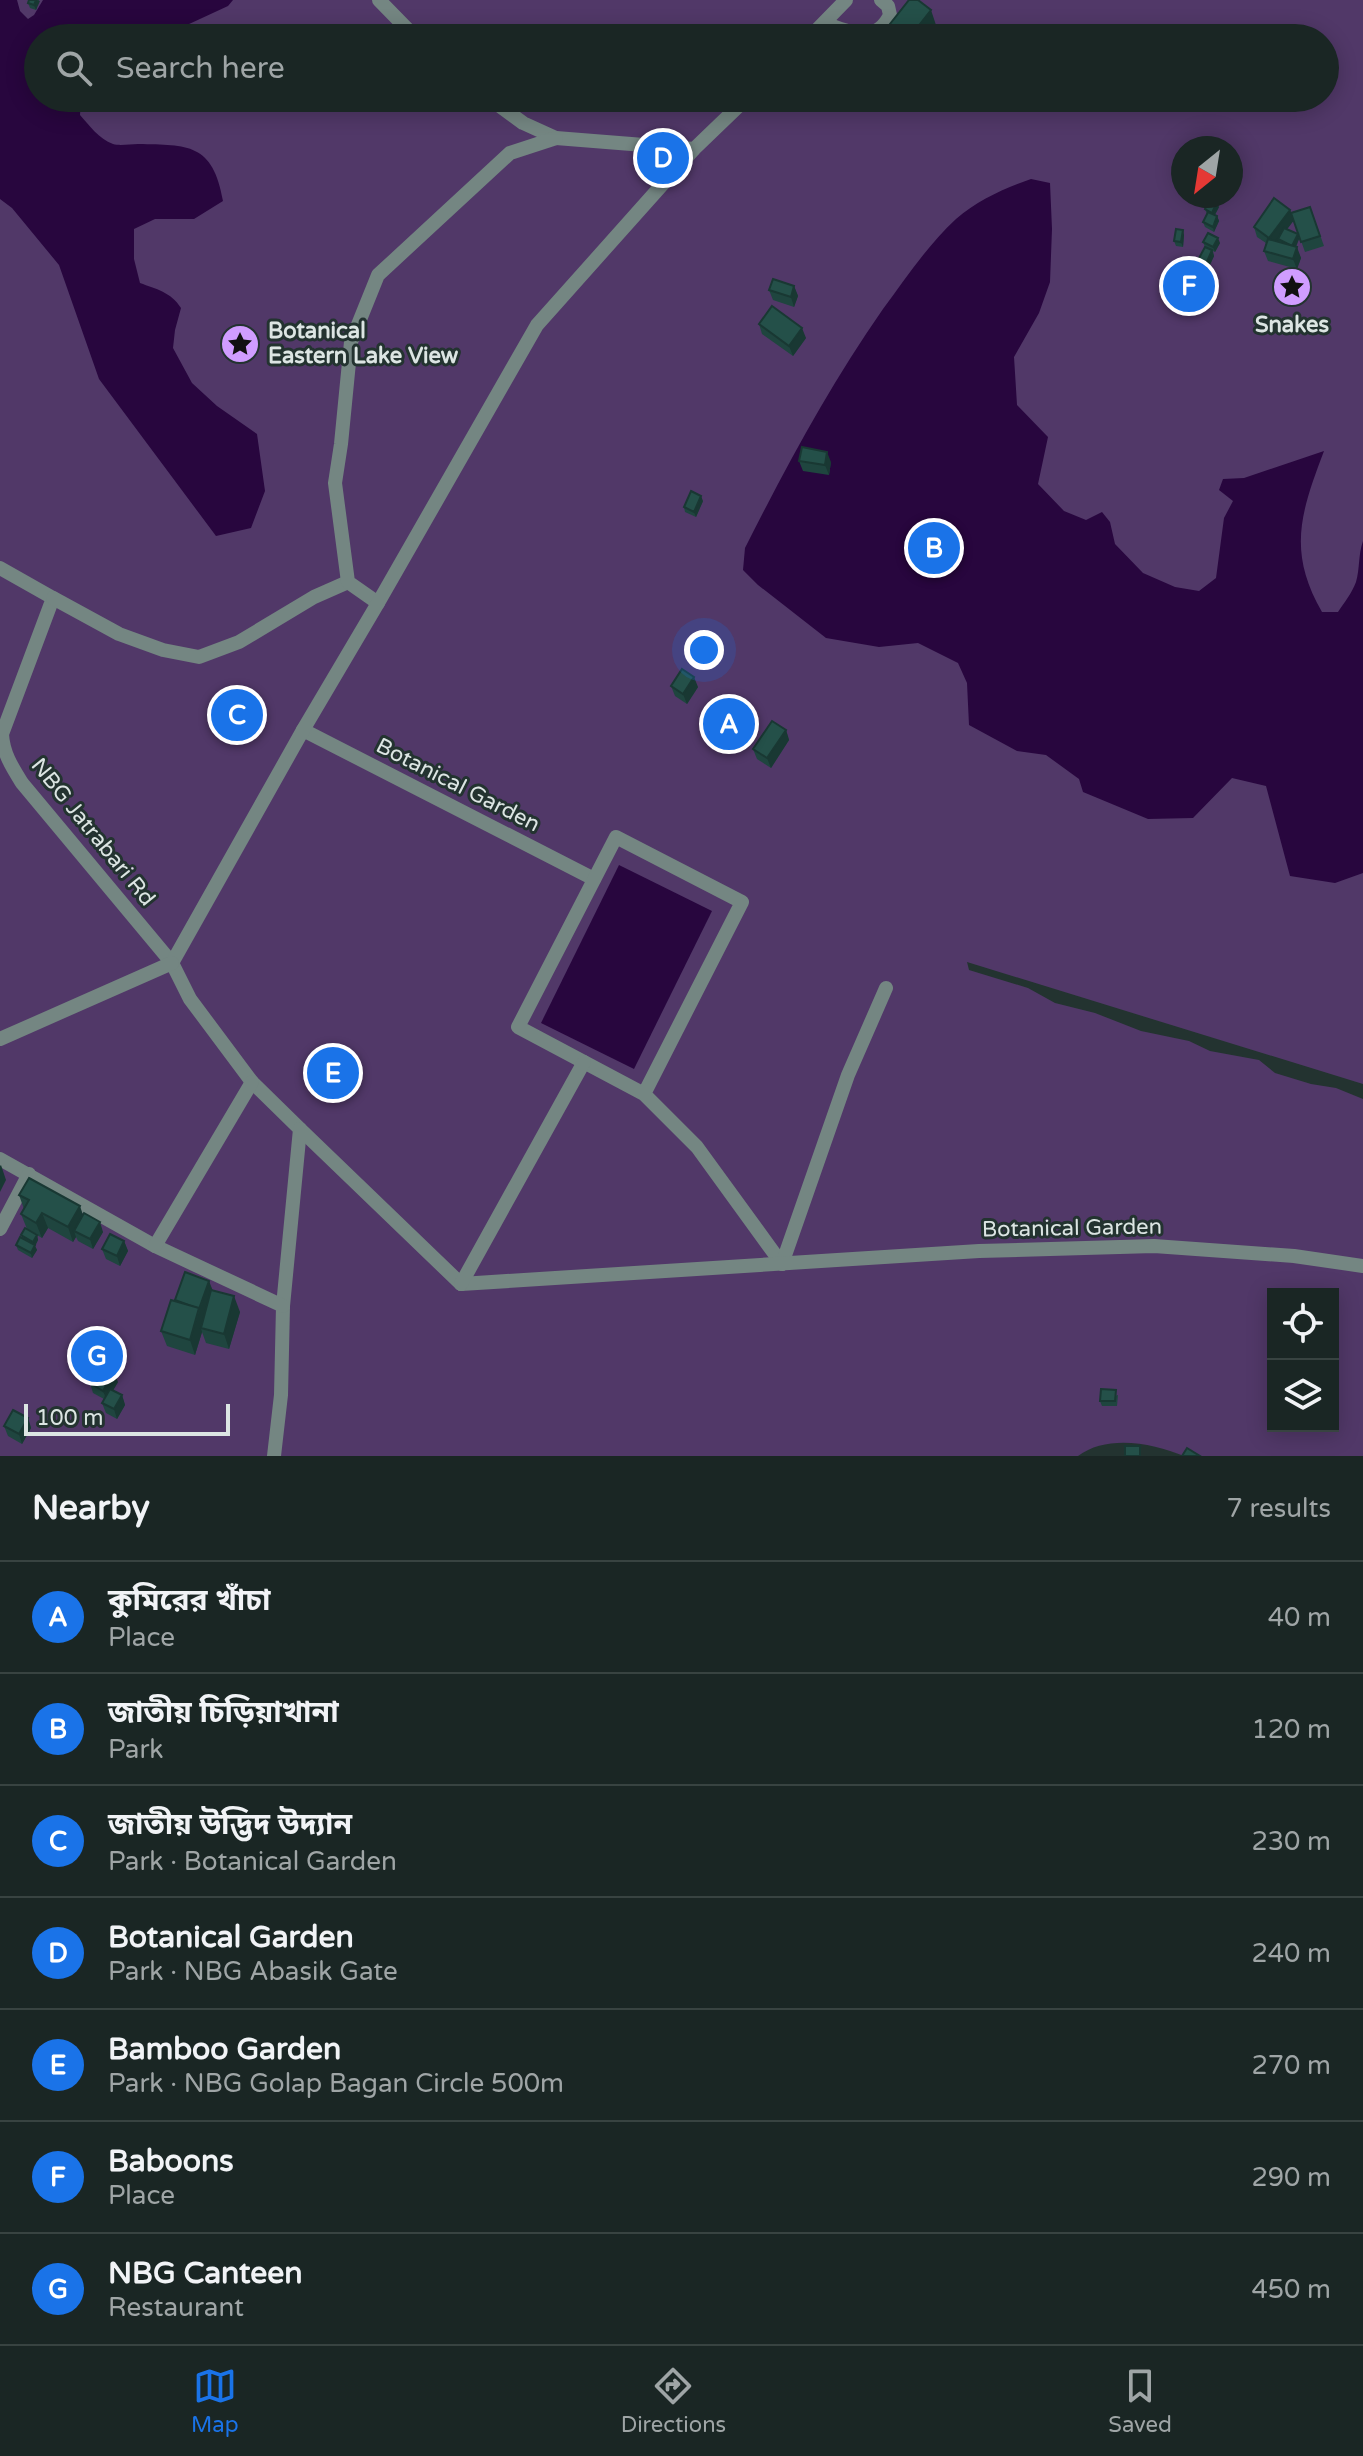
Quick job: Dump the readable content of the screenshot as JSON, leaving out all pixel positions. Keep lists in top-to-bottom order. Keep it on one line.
{"streets":{"street":["Botanical Garden","NBG Jatrabari Rd"]},"places":{"place":["Snakes","Botanical Eastern Lake View"]},"scale_bar":"100 m","north":"bottom left","page":{"search":"Search here","pins":["D","F","B","C","A","E","G"],"scale":"100 m","heading":["Nearby","7 results"],"list":[{"mark":"A","name":"কুমিরের খাঁচা","note":"Place","value":"40 m"},{"mark":"B","name":"জাতীয় চিড়িয়াখানা","note":"Park","value":"120 m"},{"mark":"C","name":"জাতীয় উদ্ভিদ উদ্যান","note":"Park · Botanical Garden","value":"230 m"},{"mark":"D","name":"Botanical Garden","note":"Park · NBG Abasik Gate","value":"240 m"},{"mark":"E","name":"Bamboo Garden","note":"Park · NBG Golap Bagan Circle 500m","value":"270 m"},{"mark":"F","name":"Baboons","note":"Place","value":"290 m"},{"mark":"G","name":"NBG Canteen","note":"Restaurant","value":"450 m"}],"nav":["Map","Directions","Saved"]}}
